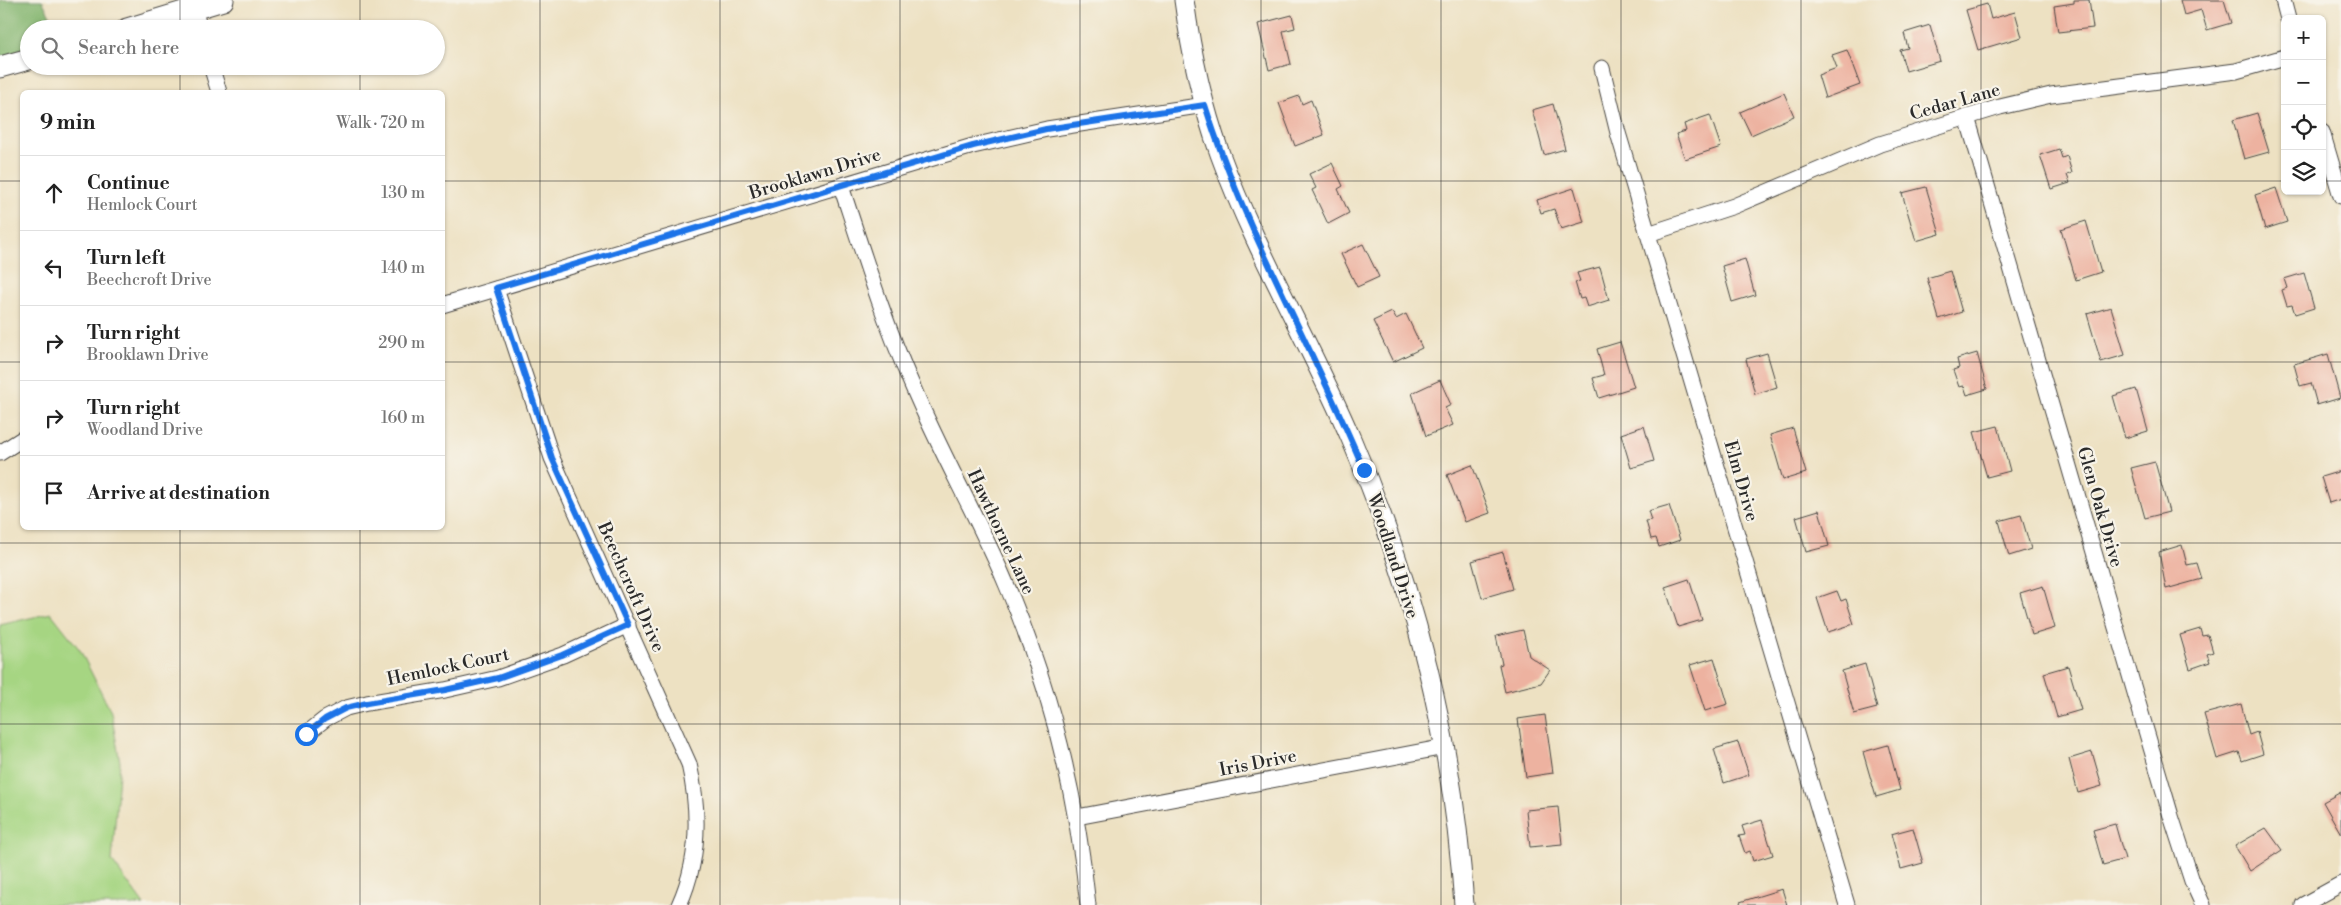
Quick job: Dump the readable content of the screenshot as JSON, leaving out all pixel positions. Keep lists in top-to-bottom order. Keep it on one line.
{"streets":{"street":["Cedar Lane","Brooklawn Drive","Elm Drive","Glen Oak Drive","Hawthorne Lane","Woodland Drive","Beechcroft Drive","Hemlock Court","Iris Drive"]},"crossings":[["Cedar Lane","Elm Drive"],["Cedar Lane","Glen Oak Drive"],["Brooklawn Drive","Hawthorne Lane"],["Brooklawn Drive","Woodland Drive"],["Brooklawn Drive","Beechcroft Drive"],["Hawthorne Lane","Iris Drive"],["Woodland Drive","Iris Drive"],["Beechcroft Drive","Hemlock Court"]],"page":{"map_buttons":["+","−"],"search":"Search here","heading":["9 min","Walk · 720 m"],"list":[["Continue","Hemlock Court","130 m"],["Turn left","Beechcroft Drive","140 m"],["Turn right","Brooklawn Drive","290 m"],["Turn right","Woodland Drive","160 m"],"Arrive at destination"]}}
